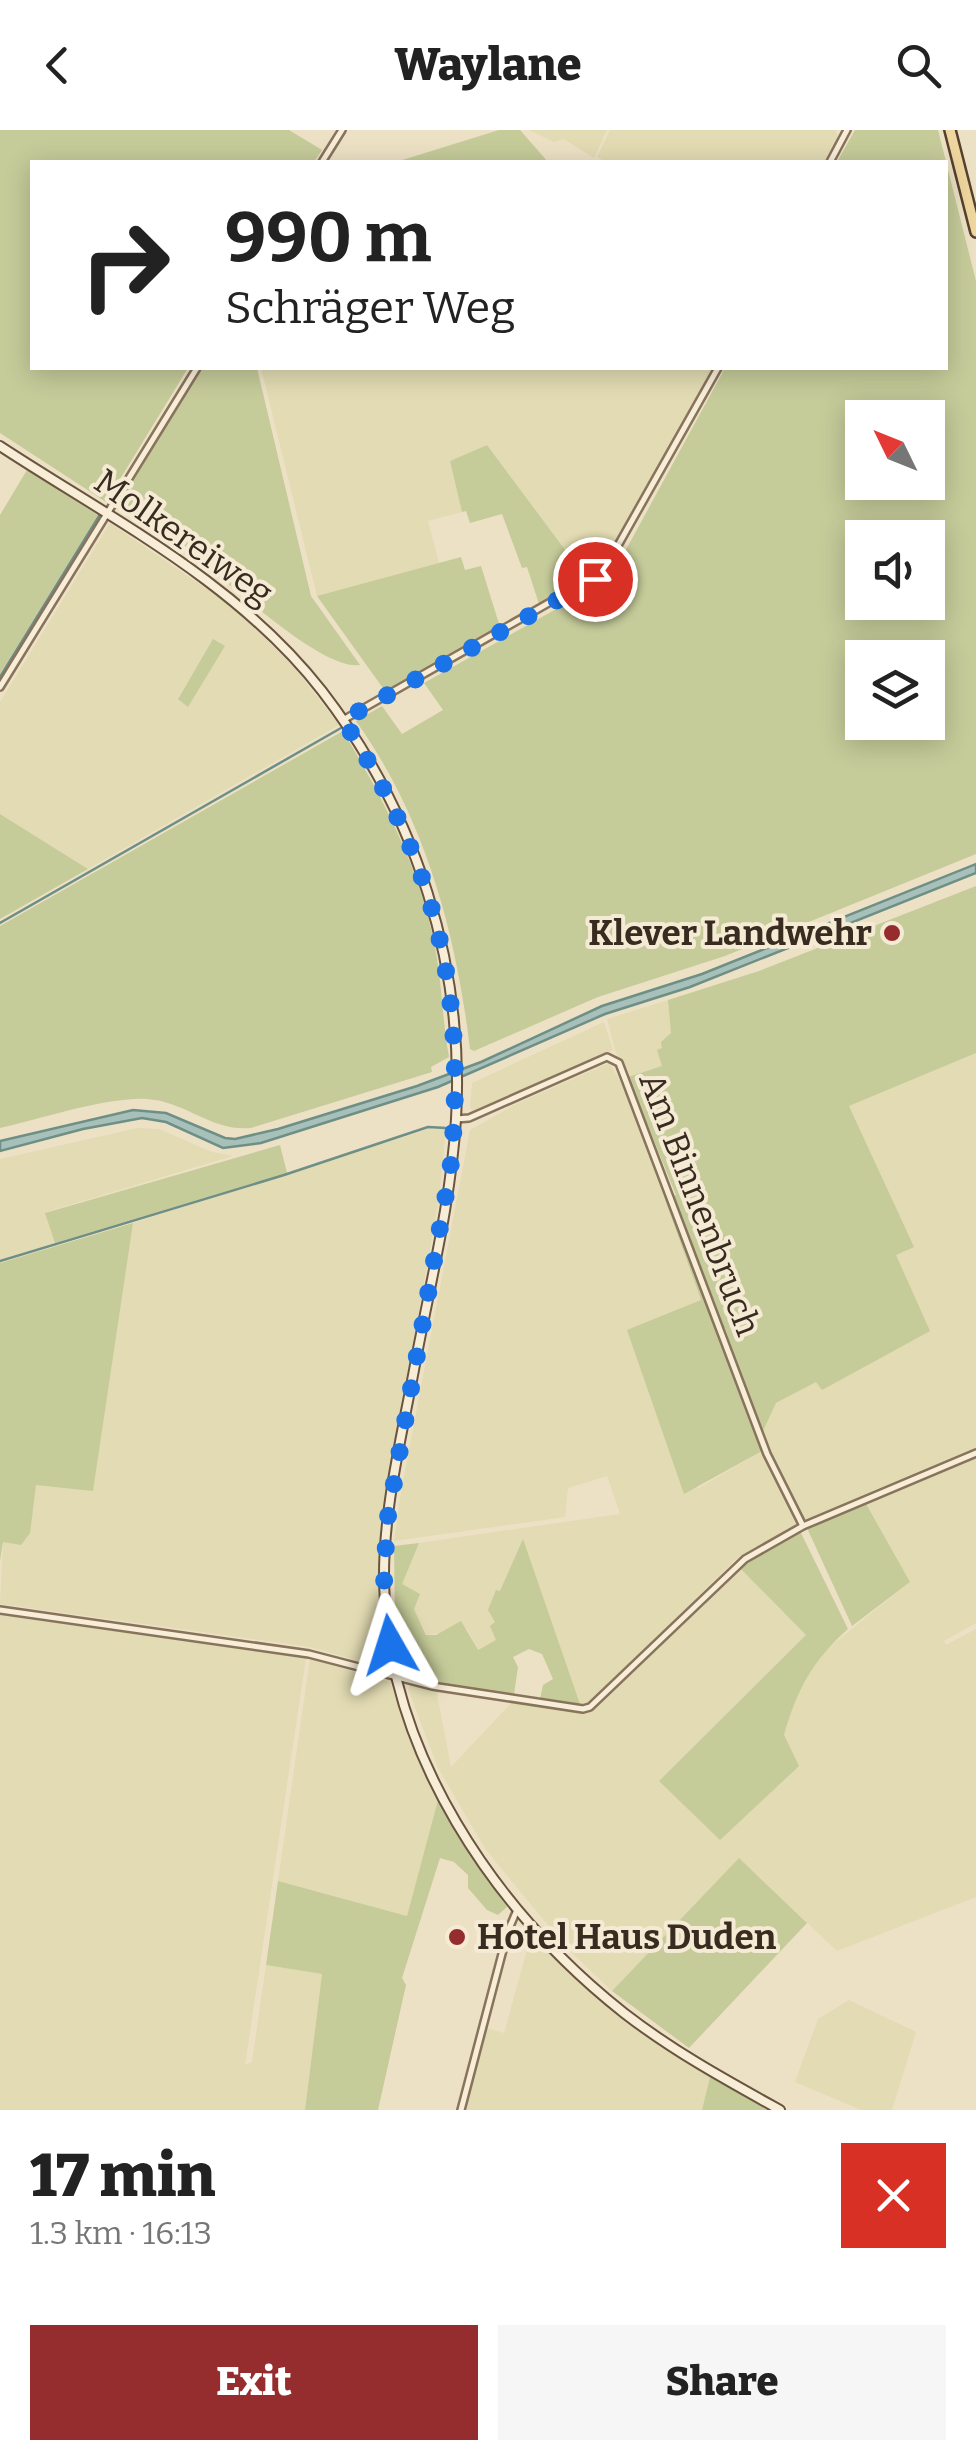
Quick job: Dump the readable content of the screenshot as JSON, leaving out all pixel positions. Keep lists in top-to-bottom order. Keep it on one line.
{"streets":{"main road":["Molkereiweg"],"street":["Am Binnenbruch"]},"crossings":[["Molkereiweg","Am Binnenbruch"]],"places":["Klever Landwehr","Hotel Haus Duden"],"north":"top left","page":{"header":"Waylane","turn":["990 m","Schräger Weg"],"heading":["17 min","1.3 km · 16:13"],"buttons":["Exit","Share"]}}
